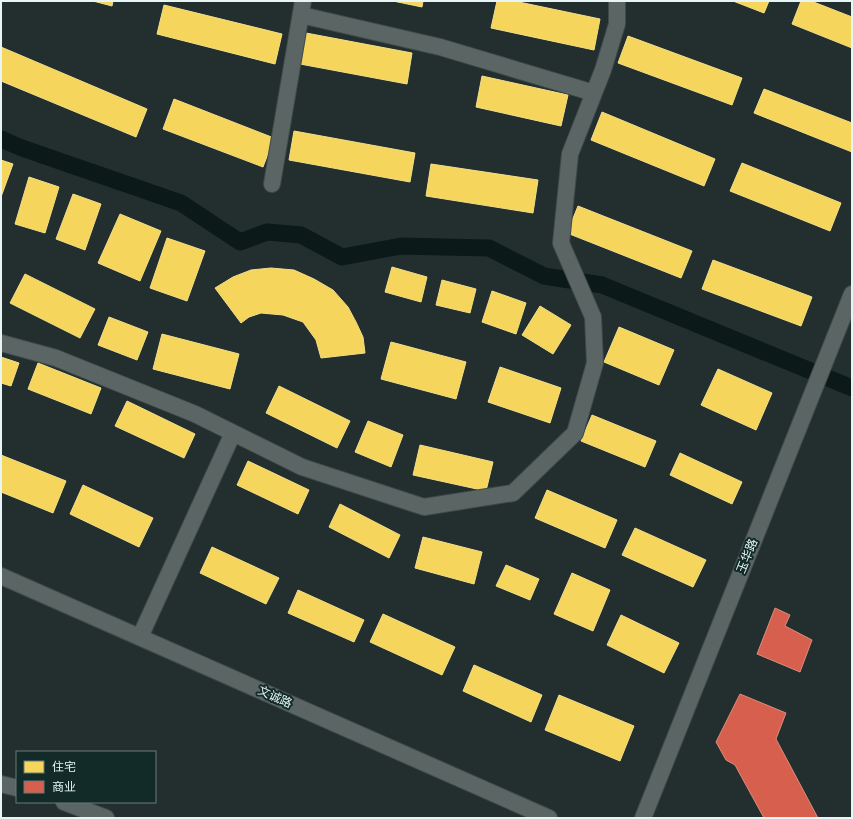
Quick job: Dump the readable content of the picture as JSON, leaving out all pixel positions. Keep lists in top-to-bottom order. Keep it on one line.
{"streets":{"street":["玉华路","文诚路"]},"legend":["住宅","商业"]}
